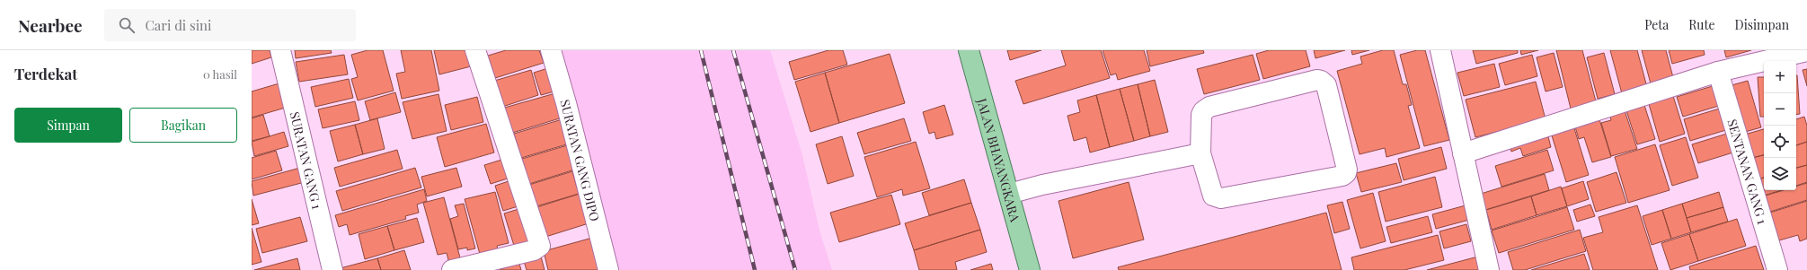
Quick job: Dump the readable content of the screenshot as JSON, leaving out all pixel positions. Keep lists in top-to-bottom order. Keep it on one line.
{"streets":{"main road":["JALAN BHAYANGKARA"],"street":["SURATAN GANG 1","SURATAN GANG DIPO","SENTANAN GANG 1"]},"page":{"header":"Nearbee","search":"Cari di sini","nav":["Peta","Rute","Disimpan"],"heading":["Terdekat","0 hasil"],"map_buttons":["+","−"],"buttons":["Simpan","Bagikan"]}}
